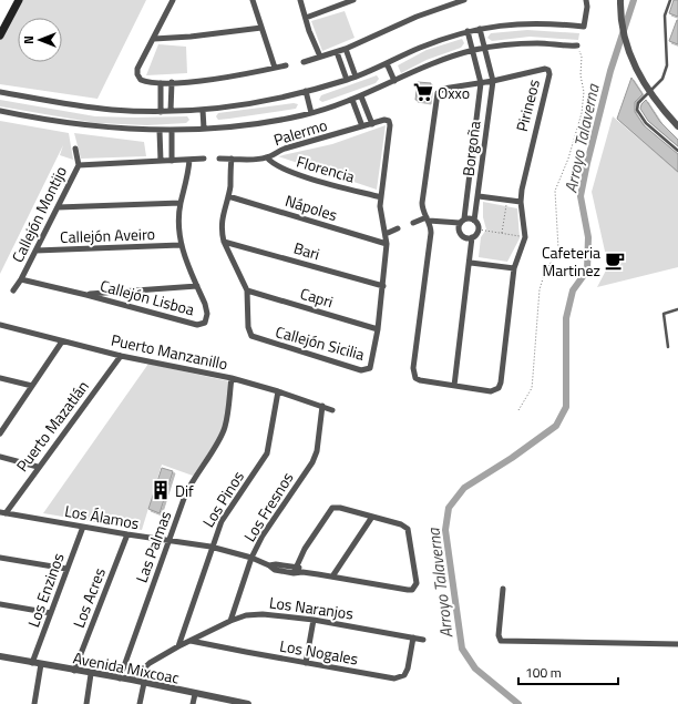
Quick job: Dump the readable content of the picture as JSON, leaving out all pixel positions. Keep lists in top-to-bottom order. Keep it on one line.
{"streets":{"street":["Pirineos","Palermo","Borgoña","Florencia","Nápoles","Callejón Montijo","Callejón Aveiro","Bari","Callejón Lisboa","Capri","Callejón Sicilia","Puerto Manzanillo","Puerto Mazatlán","Los Pinos","Los Fresnos","Los Álamos","Las Palmas","Los Enzinos","Los Acres","Los Naranjos","Los Nogales","Avenida Mixcoac"]},"crossings":[["Pirineos","Borgoña"],["Palermo","Florencia"],["Palermo","Callejón Sicilia"],["Florencia","Callejón Sicilia"],["Nápoles","Callejón Sicilia"],["Callejón Montijo","Callejón Aveiro"],["Callejón Montijo","Callejón Lisboa"],["Callejón Aveiro","Callejón Lisboa"],["Bari","Callejón Sicilia"],["Capri","Callejón Sicilia"],["Puerto Manzanillo","Puerto Mazatlán"],["Puerto Manzanillo","Los Pinos"],["Puerto Manzanillo","Los Fresnos"],["Puerto Manzanillo","Las Palmas"],["Puerto Mazatlán","Los Álamos"],["Los Pinos","Los Álamos"],["Los Pinos","Los Naranjos"],["Los Fresnos","Los Álamos"],["Los Fresnos","Los Naranjos"],["Los Álamos","Las Palmas"],["Los Álamos","Los Enzinos"],["Los Álamos","Los Acres"],["Las Palmas","Avenida Mixcoac"],["Los Enzinos","Avenida Mixcoac"],["Los Acres","Avenida Mixcoac"],["Los Naranjos","Los Nogales"],["Los Naranjos","Avenida Mixcoac"]],"water":["Arroyo Talaverna"],"places":{"supermarket":["Oxxo"],"cafe":["Cafeteria Martinez"],"building":["Dif"]},"scale_bar":"100 m","north":"left"}
